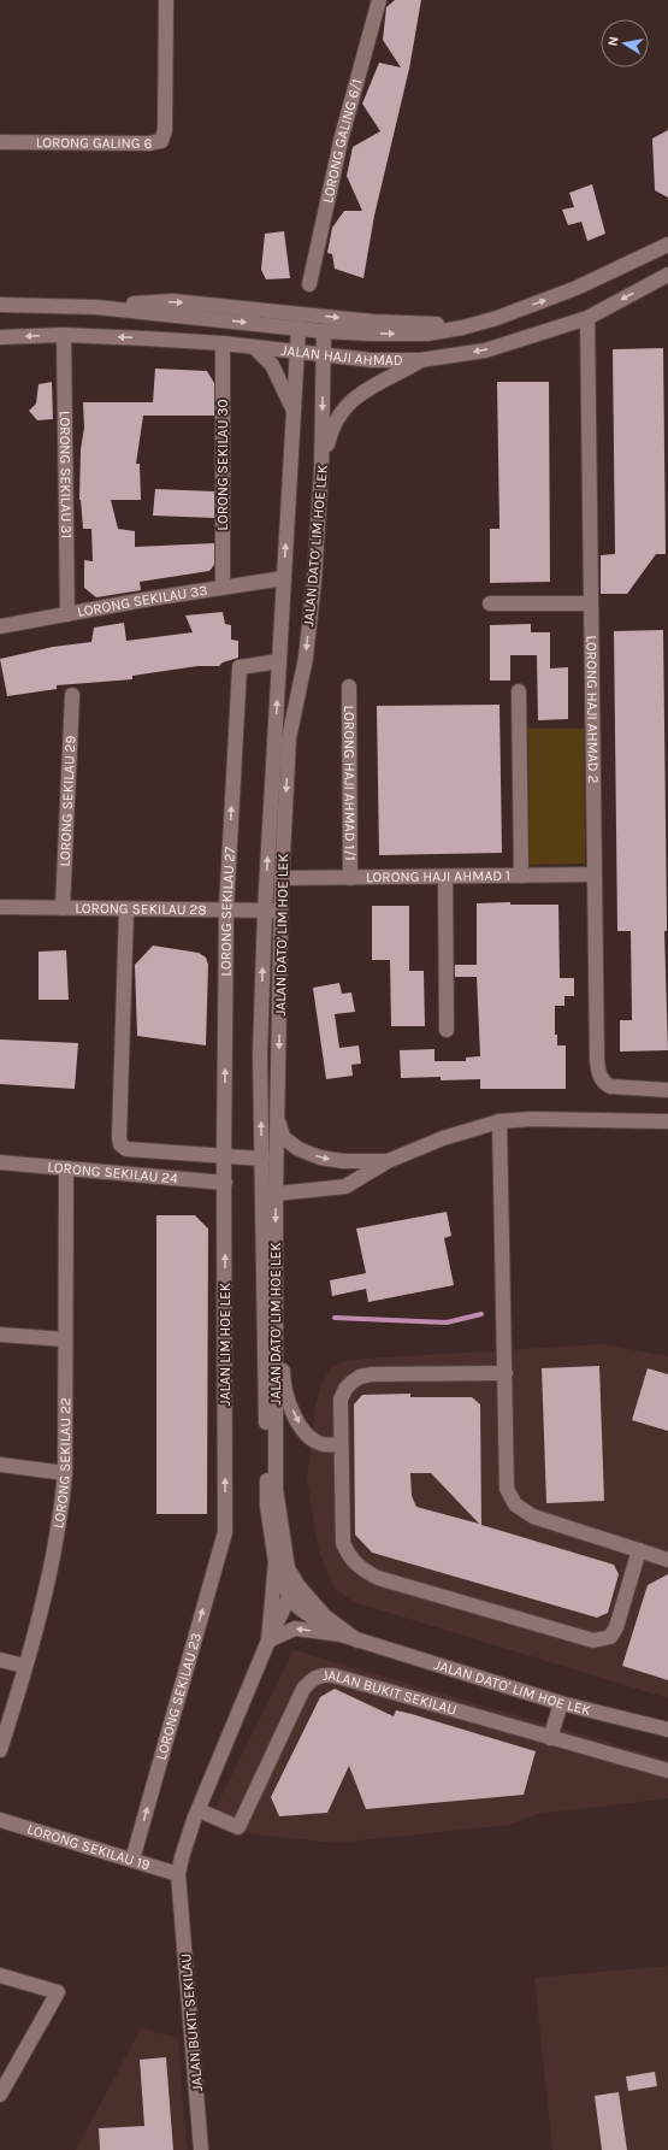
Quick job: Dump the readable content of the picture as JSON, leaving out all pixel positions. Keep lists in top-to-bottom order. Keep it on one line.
{"streets":{"street":["LORONG GALING 6/1","LORONG GALING 6","JALAN HAJI AHMAD","LORONG SEKILAU 30","LORONG SEKILAU 31","JALAN DATO' LIM HOE LEK","LORONG SEKILAU 33","LORONG HAJI AHMAD 2","LORONG HAJI AHMAD 1/1","LORONG SEKILAU 29","LORONG HAJI AHMAD 1","LORONG SEKILAU 28","LORONG SEKILAU 27","LORONG SEKILAU 24","JALAN LIM HOE LEK","LORONG SEKILAU 22","JALAN BUKIT SEKILAU","LORONG SEKILAU 23","LORONG SEKILAU 19"]},"crossings":[["JALAN HAJI AHMAD","LORONG SEKILAU 30"],["JALAN HAJI AHMAD","LORONG SEKILAU 31"],["JALAN HAJI AHMAD","JALAN DATO' LIM HOE LEK"],["JALAN HAJI AHMAD","LORONG HAJI AHMAD 2"],["LORONG SEKILAU 30","LORONG SEKILAU 33"],["LORONG SEKILAU 31","LORONG SEKILAU 33"],["JALAN DATO' LIM HOE LEK","LORONG SEKILAU 33"],["JALAN DATO' LIM HOE LEK","LORONG HAJI AHMAD 1"],["JALAN DATO' LIM HOE LEK","LORONG SEKILAU 28"],["JALAN DATO' LIM HOE LEK","LORONG SEKILAU 27"],["JALAN DATO' LIM HOE LEK","JALAN BUKIT SEKILAU"],["LORONG HAJI AHMAD 2","LORONG HAJI AHMAD 1"],["LORONG HAJI AHMAD 1/1","LORONG HAJI AHMAD 1"],["LORONG SEKILAU 29","LORONG SEKILAU 28"],["LORONG SEKILAU 28","LORONG SEKILAU 27"],["LORONG SEKILAU 27","JALAN LIM HOE LEK"],["LORONG SEKILAU 24","JALAN LIM HOE LEK"],["LORONG SEKILAU 24","LORONG SEKILAU 22"],["JALAN LIM HOE LEK","LORONG SEKILAU 23"],["JALAN BUKIT SEKILAU","LORONG SEKILAU 19"],["LORONG SEKILAU 23","LORONG SEKILAU 19"]],"one_way":["LORONG SEKILAU 27","JALAN LIM HOE LEK","LORONG SEKILAU 23"],"north":"left"}
